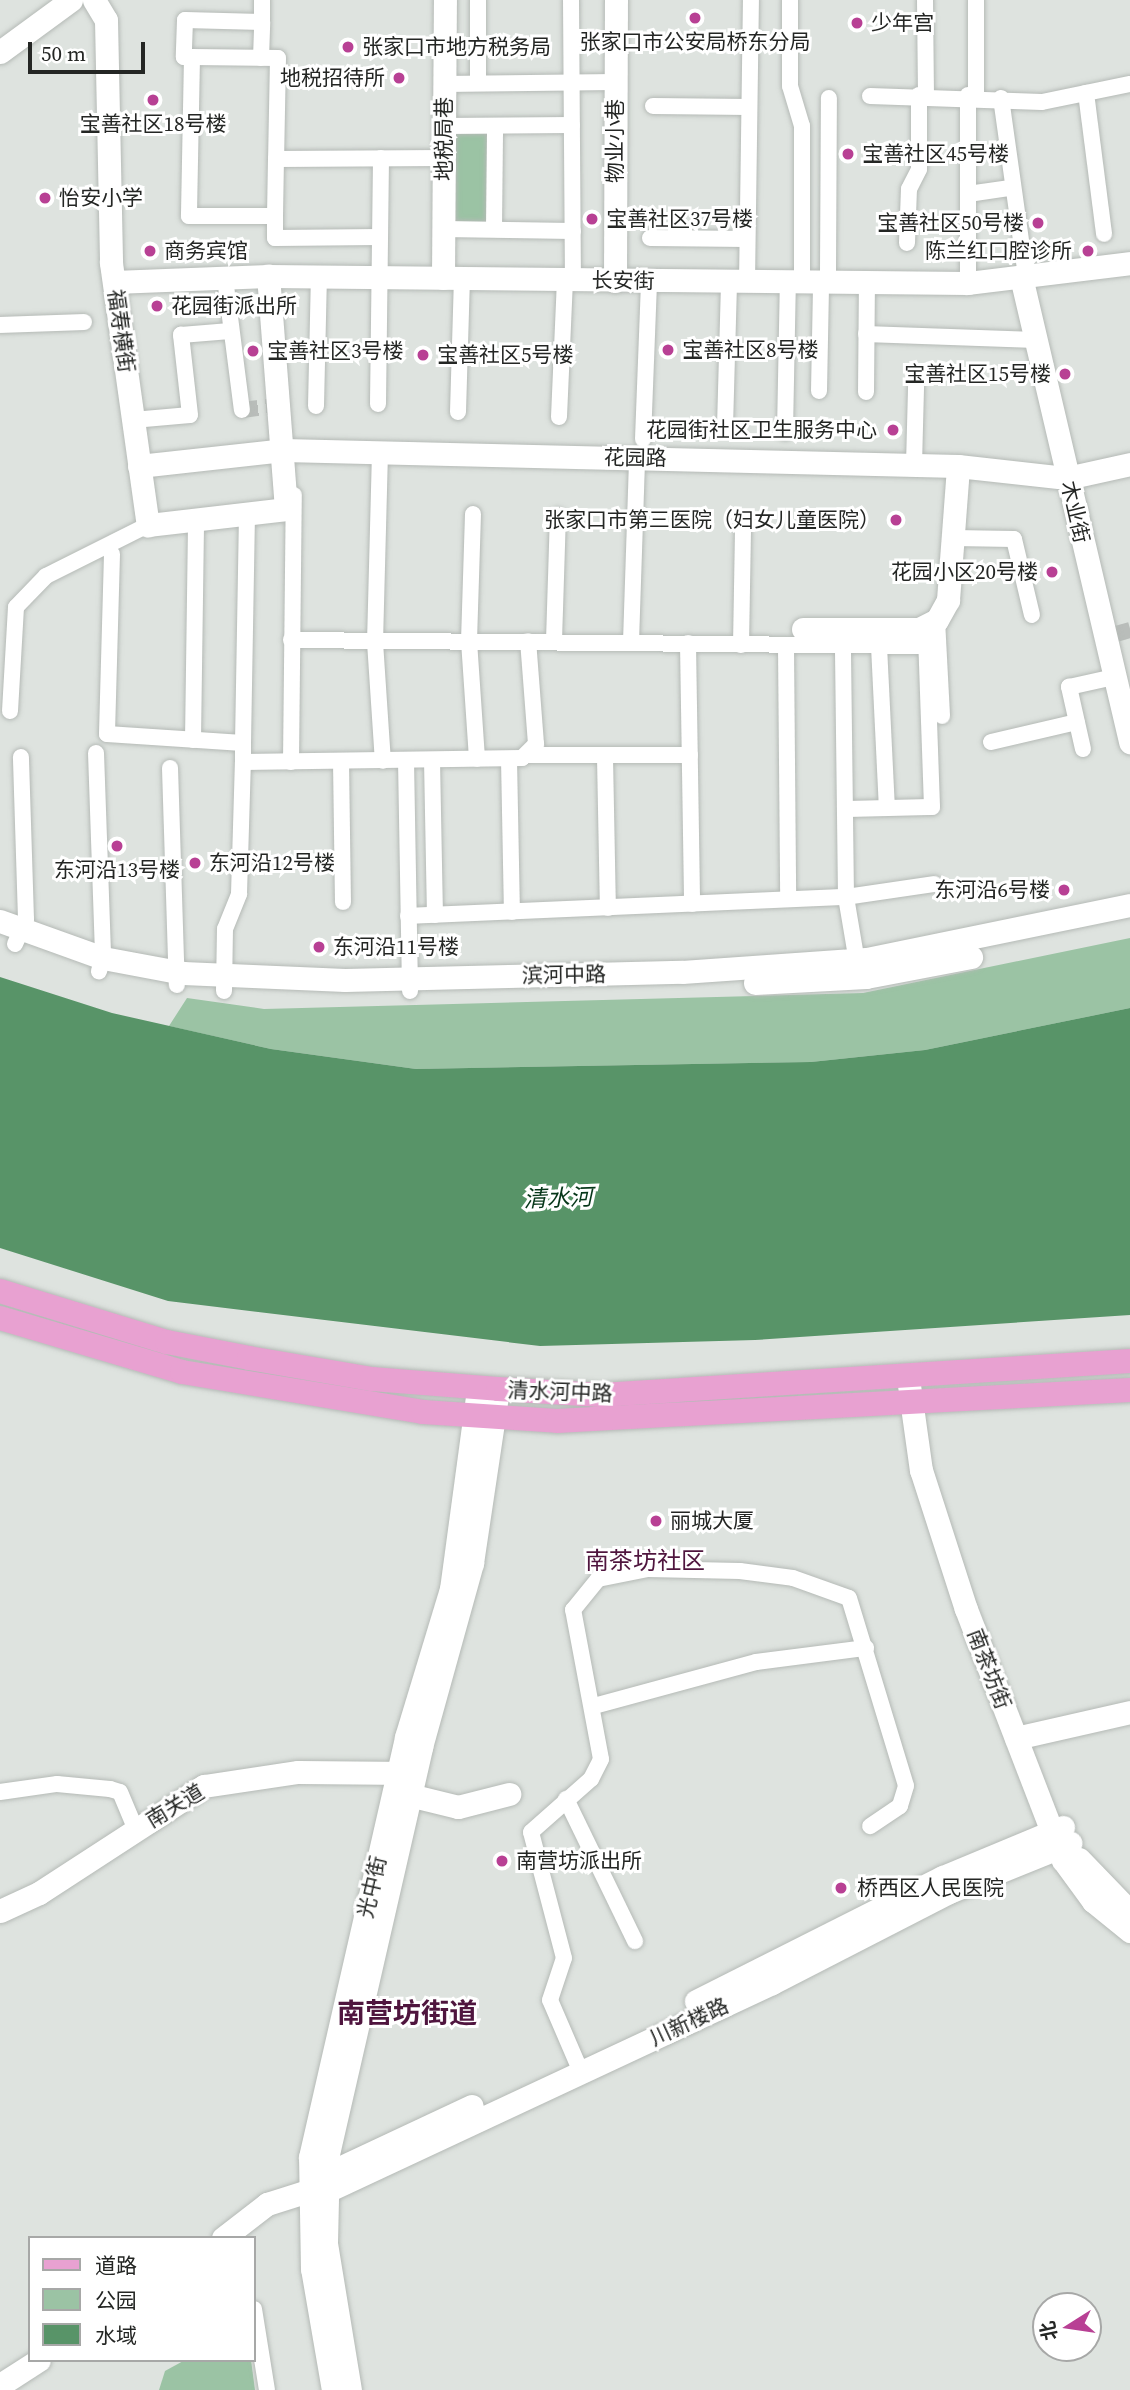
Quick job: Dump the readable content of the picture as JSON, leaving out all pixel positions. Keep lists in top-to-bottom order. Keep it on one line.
{"streets":{"main road":["清水河中路"],"street":["地税局巷","物业小巷","长安街","福寿横街","花园路","木业街","滨河中路","南茶坊街","南关道","光中街","川新楼路"]},"crossings":[["地税局巷","长安街"],["物业小巷","长安街"],["长安街","福寿横街"],["长安街","木业街"],["福寿横街","花园路"],["花园路","木业街"],["清水河中路","南茶坊街"],["清水河中路","光中街"],["南茶坊街","川新楼路"],["南关道","光中街"],["光中街","川新楼路"]],"districts":["南茶坊社区","南营坊街道"],"water":["清水河"],"places":["张家口市公安局桥东分局","少年宫","张家口市地方税务局","地税招待所","宝善社区18号楼","宝善社区45号楼","怡安小学","宝善社区37号楼","宝善社区50号楼","商务宾馆","陈兰红口腔诊所","花园街派出所","宝善社区8号楼","宝善社区3号楼","宝善社区5号楼","宝善社区15号楼","花园街社区卫生服务中心","张家口市第三医院（妇女儿童医院）","花园小区20号楼","东河沿13号楼","东河沿12号楼","东河沿6号楼","东河沿11号楼","丽城大厦","南营坊派出所","桥西区人民医院"],"legend":["道路","公园","水域"],"scale_bar":"50 m","north":"left"}
